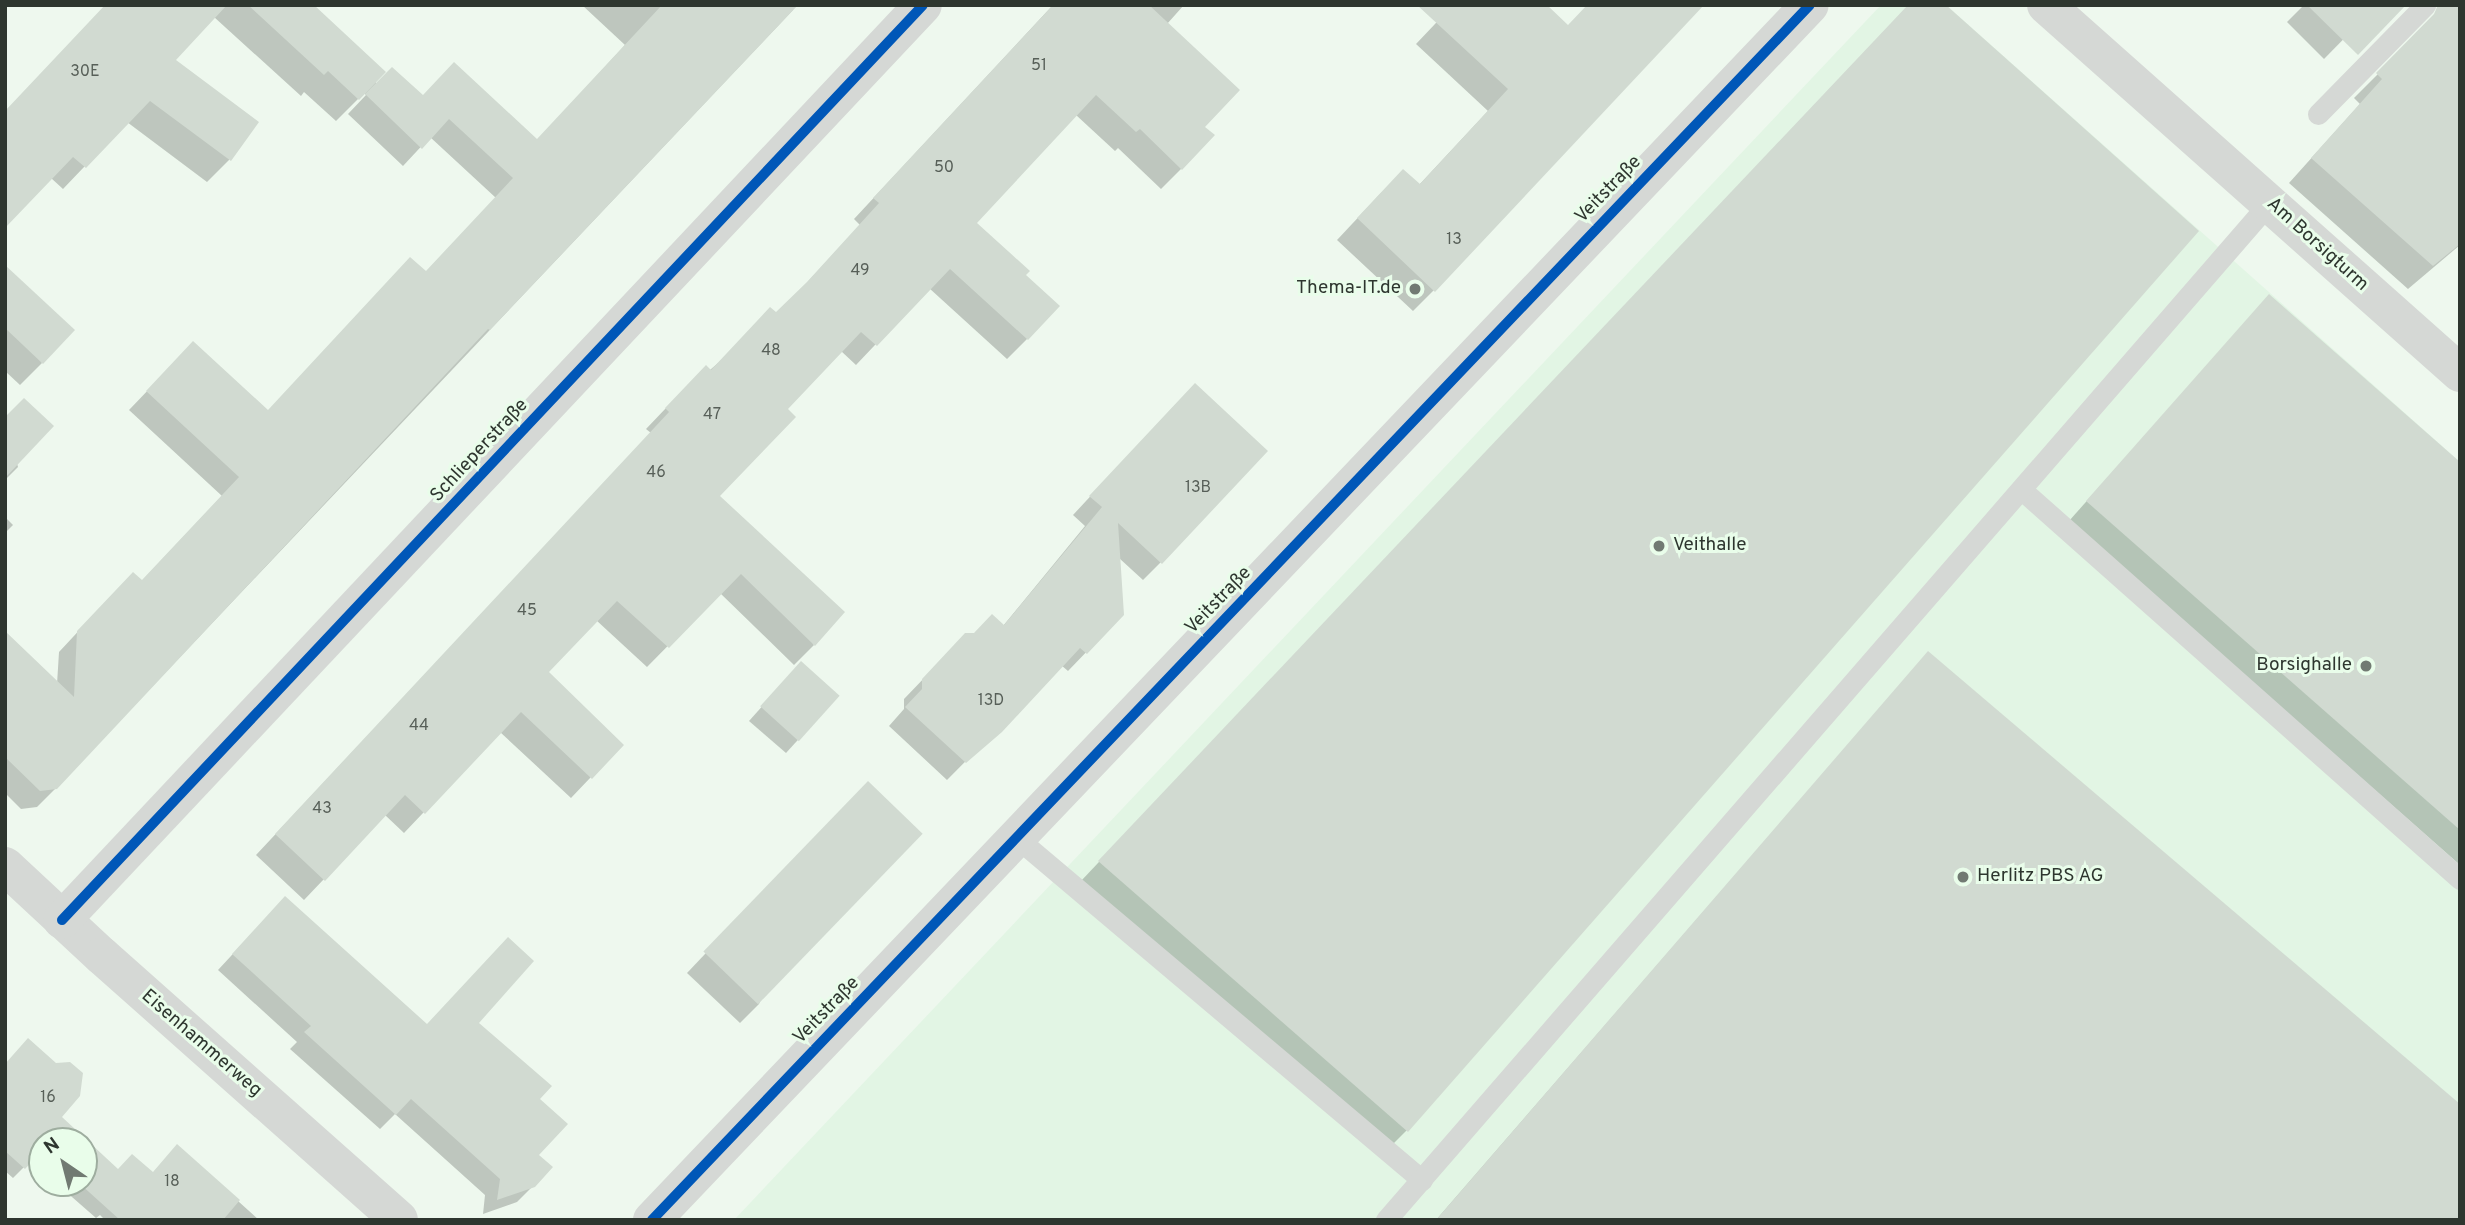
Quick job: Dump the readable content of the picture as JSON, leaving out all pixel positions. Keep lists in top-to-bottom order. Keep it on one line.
{"streets":{"street":["Veitstraße","Am Borsigturm","Schlieperstraße","Eisenhammerweg"]},"crossings":[["Schlieperstraße","Eisenhammerweg"]],"places":["Thema-IT.de","Veithalle","Borsighalle","Herlitz PBS AG"],"house_numbers":["51","30E","50","13","49","48","47","46","13B","45","13D","44","43","16","18"],"north":"top left"}
